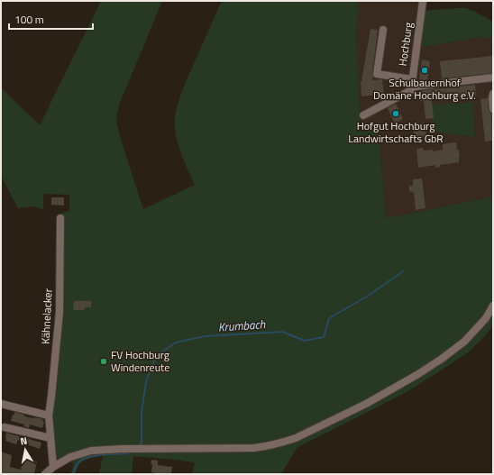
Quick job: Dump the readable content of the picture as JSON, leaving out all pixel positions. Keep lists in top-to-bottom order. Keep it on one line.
{"streets":{"street":["Hochburg","Kähnelacker"]},"water":["Krumbach"],"places":["Schulbauernhof Domäne Hochburg e.V.","Hofgut Hochburg Landwirtschafts GbR","FV Hochburg Windenreute"],"scale_bar":"100 m","north":"top"}
